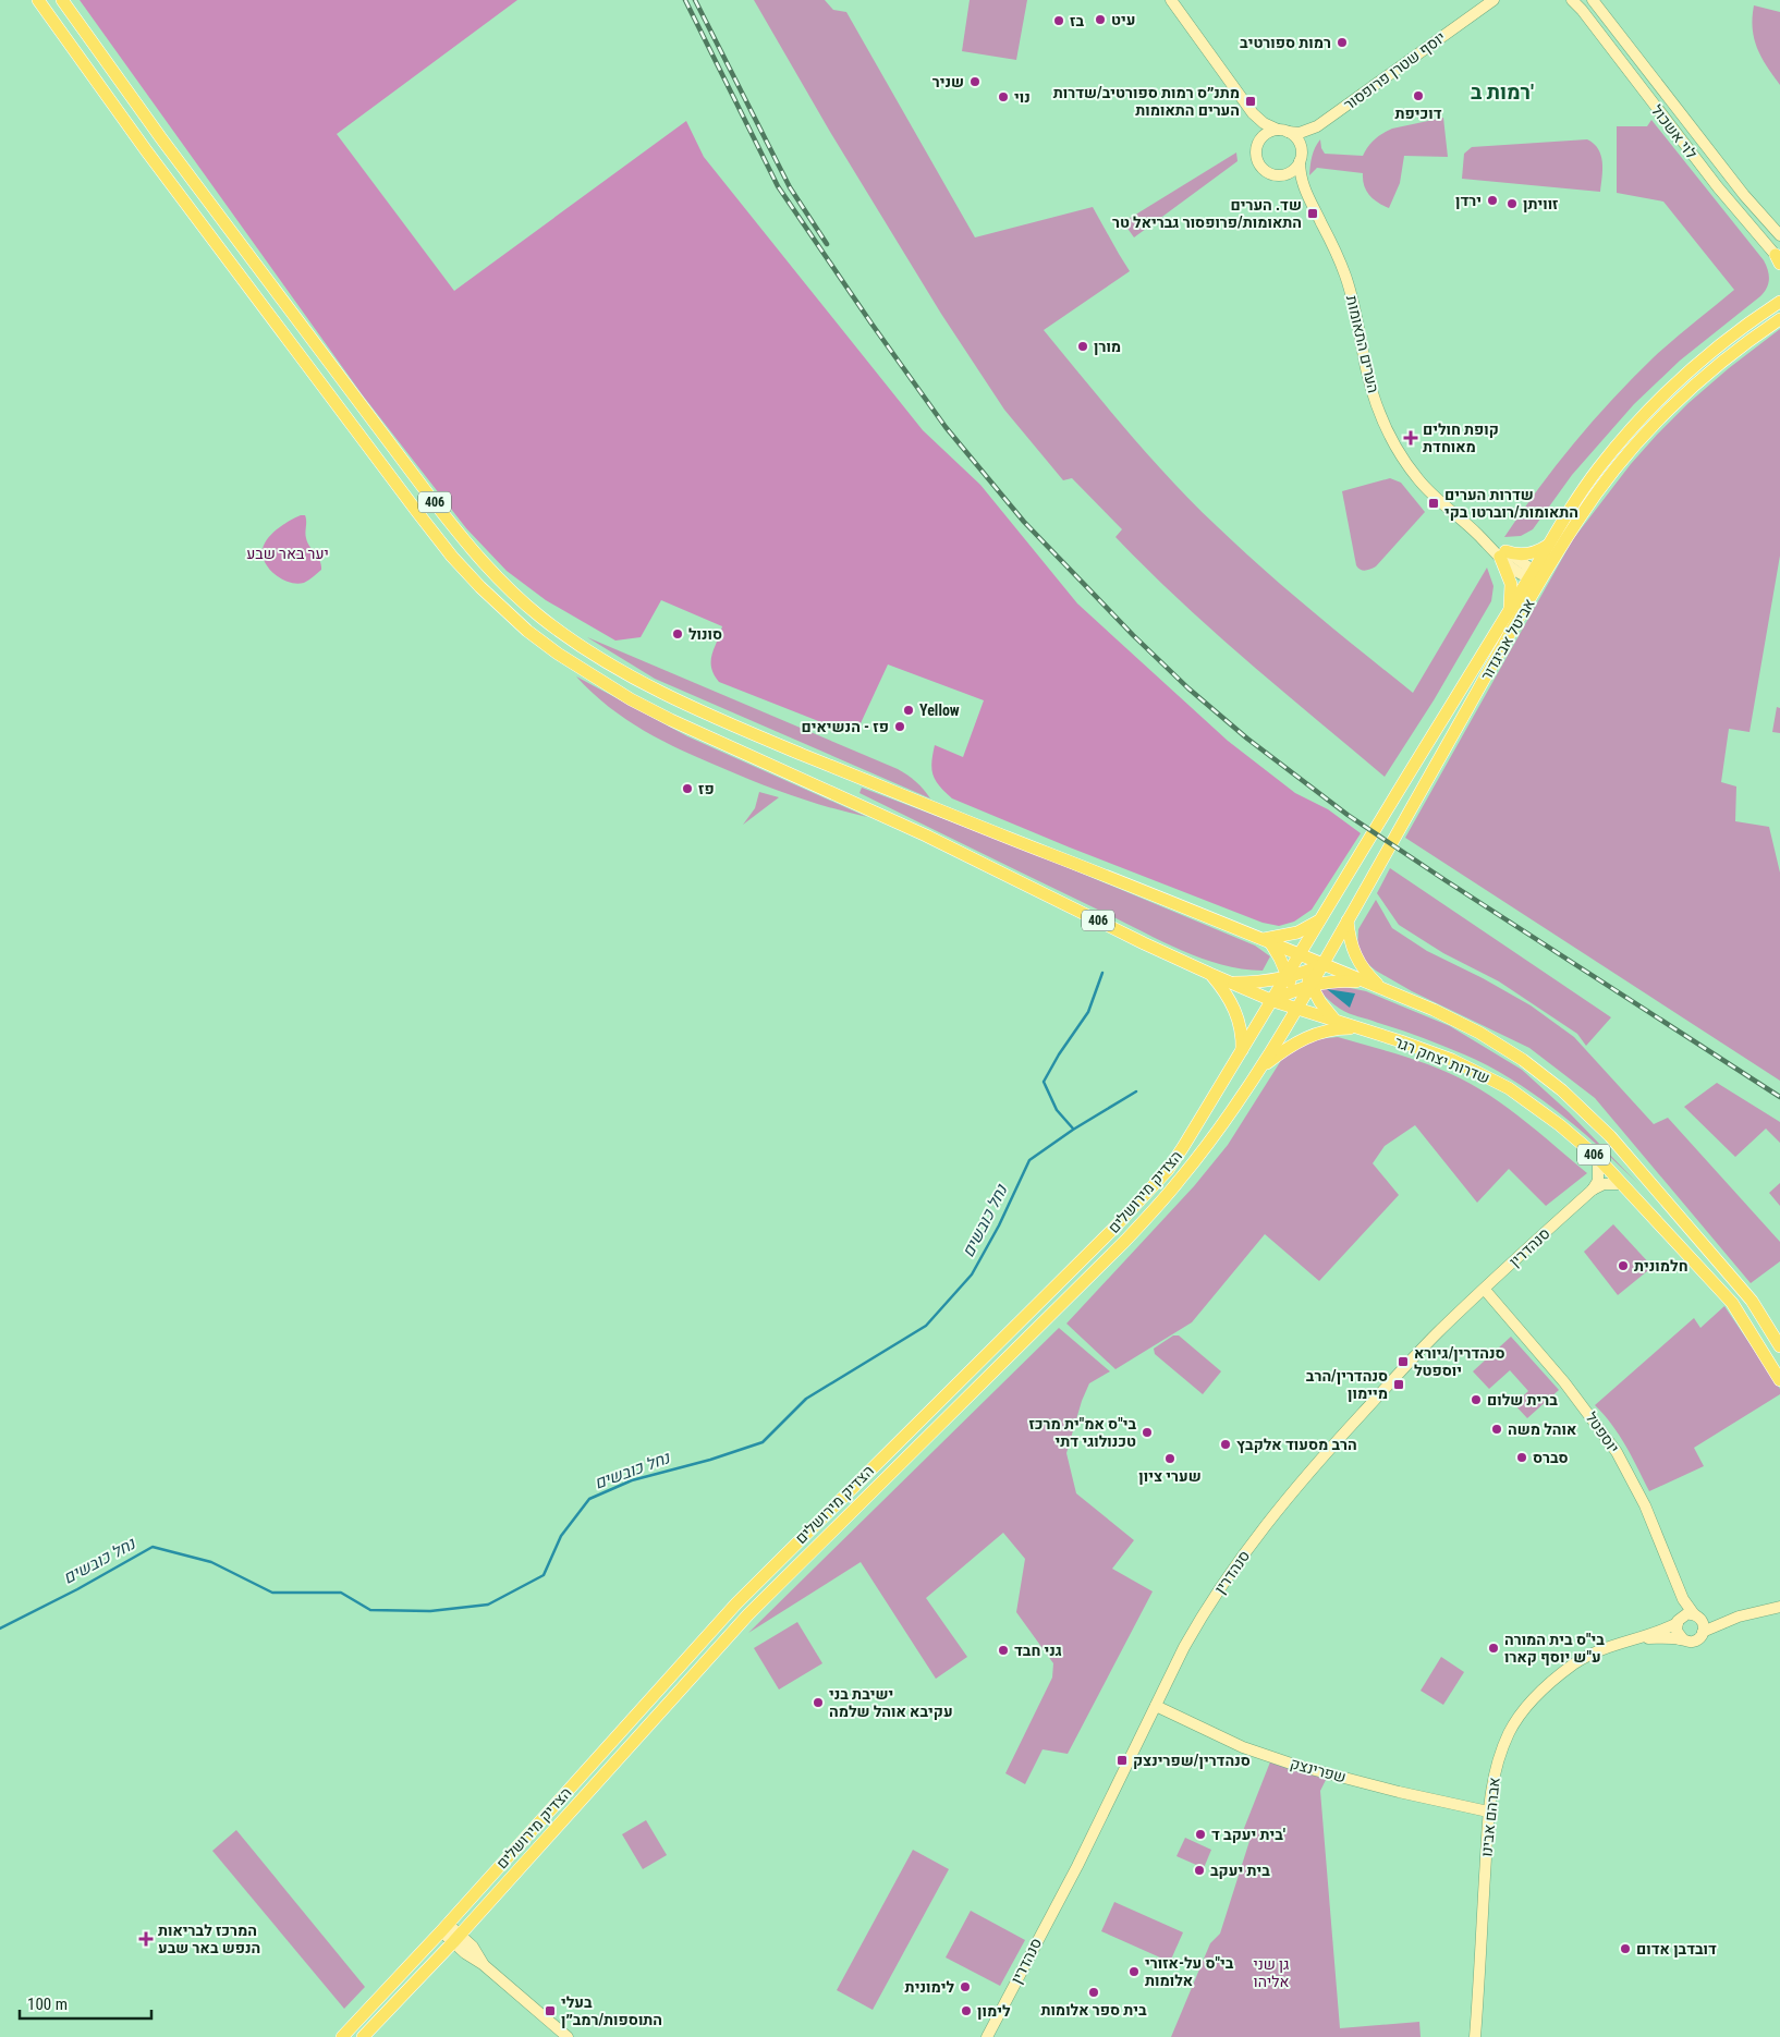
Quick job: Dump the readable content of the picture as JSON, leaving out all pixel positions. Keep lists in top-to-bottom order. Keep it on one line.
{"streets":{"main road":["406","אביטל אביגדור","שדרות יצחק רגר","הצדיק מירושלים"],"street":["יוסף שטרן פרופסור","לוי אשכול","הערים התאומות","סנהדרין","יוספטל","שפרינצק","אברהם אבינו"]},"crossings":[["הערים התאומות","אביטל אביגדור"],["406","אביטל אביגדור"],["406","שדרות יצחק רגר"],["406","הצדיק מירושלים"],["אביטל אביגדור","שדרות יצחק רגר"],["אביטל אביגדור","הצדיק מירושלים"],["שדרות יצחק רגר","הצדיק מירושלים"],["סנהדרין","יוספטל"],["סנהדרין","שפרינצק"],["יוספטל","אברהם אבינו"],["שפרינצק","אברהם אבינו"]],"districts":["רמות ב'"],"water":["נחל כובשים"],"parks":["יער באר שבע","גן שני אליהו"],"places":{"other":["עיט","בז","רמות ספורטיב","שניר","דוכיפת","נוי","ירדן","זוויתן","מורן","סונול","Yellow","פז - הנשיאים","פז","חלמונית","ברית שלום","אוהל משה","בי\"ס אמ\"ית מרכז טכנולוגי דתי","הרב מסעוד אלקבץ","סברס","שערי ציון","בי\"ס בית המורה ע\"ש יוסף קארו","גני חבד","ישיבת בני עקיבא אוהל שלמה","בית יעקב ד'","בית יעקב","דובדבן אדום","בי\"ס על-אזורי אלומות","לימונית","בית ספר אלומות","לימון"],"transit":["מתנ״ס רמות ספורטיב/שדרות הערים התאומות","שד. הערים התאומות/פרופסור גבריאל טר","שדרות הערים התאומות/רוברטו בקי","סנהדרין/גיורא יוספטל","סנהדרין/הרב מיימון","סנהדרין/שפרינצק","בעלי התוספות/רמב״ן"],"health":["קופת חולים מאוחדת","המרכז לבריאות הנפש באר שבע"]},"scale_bar":"100 m"}
